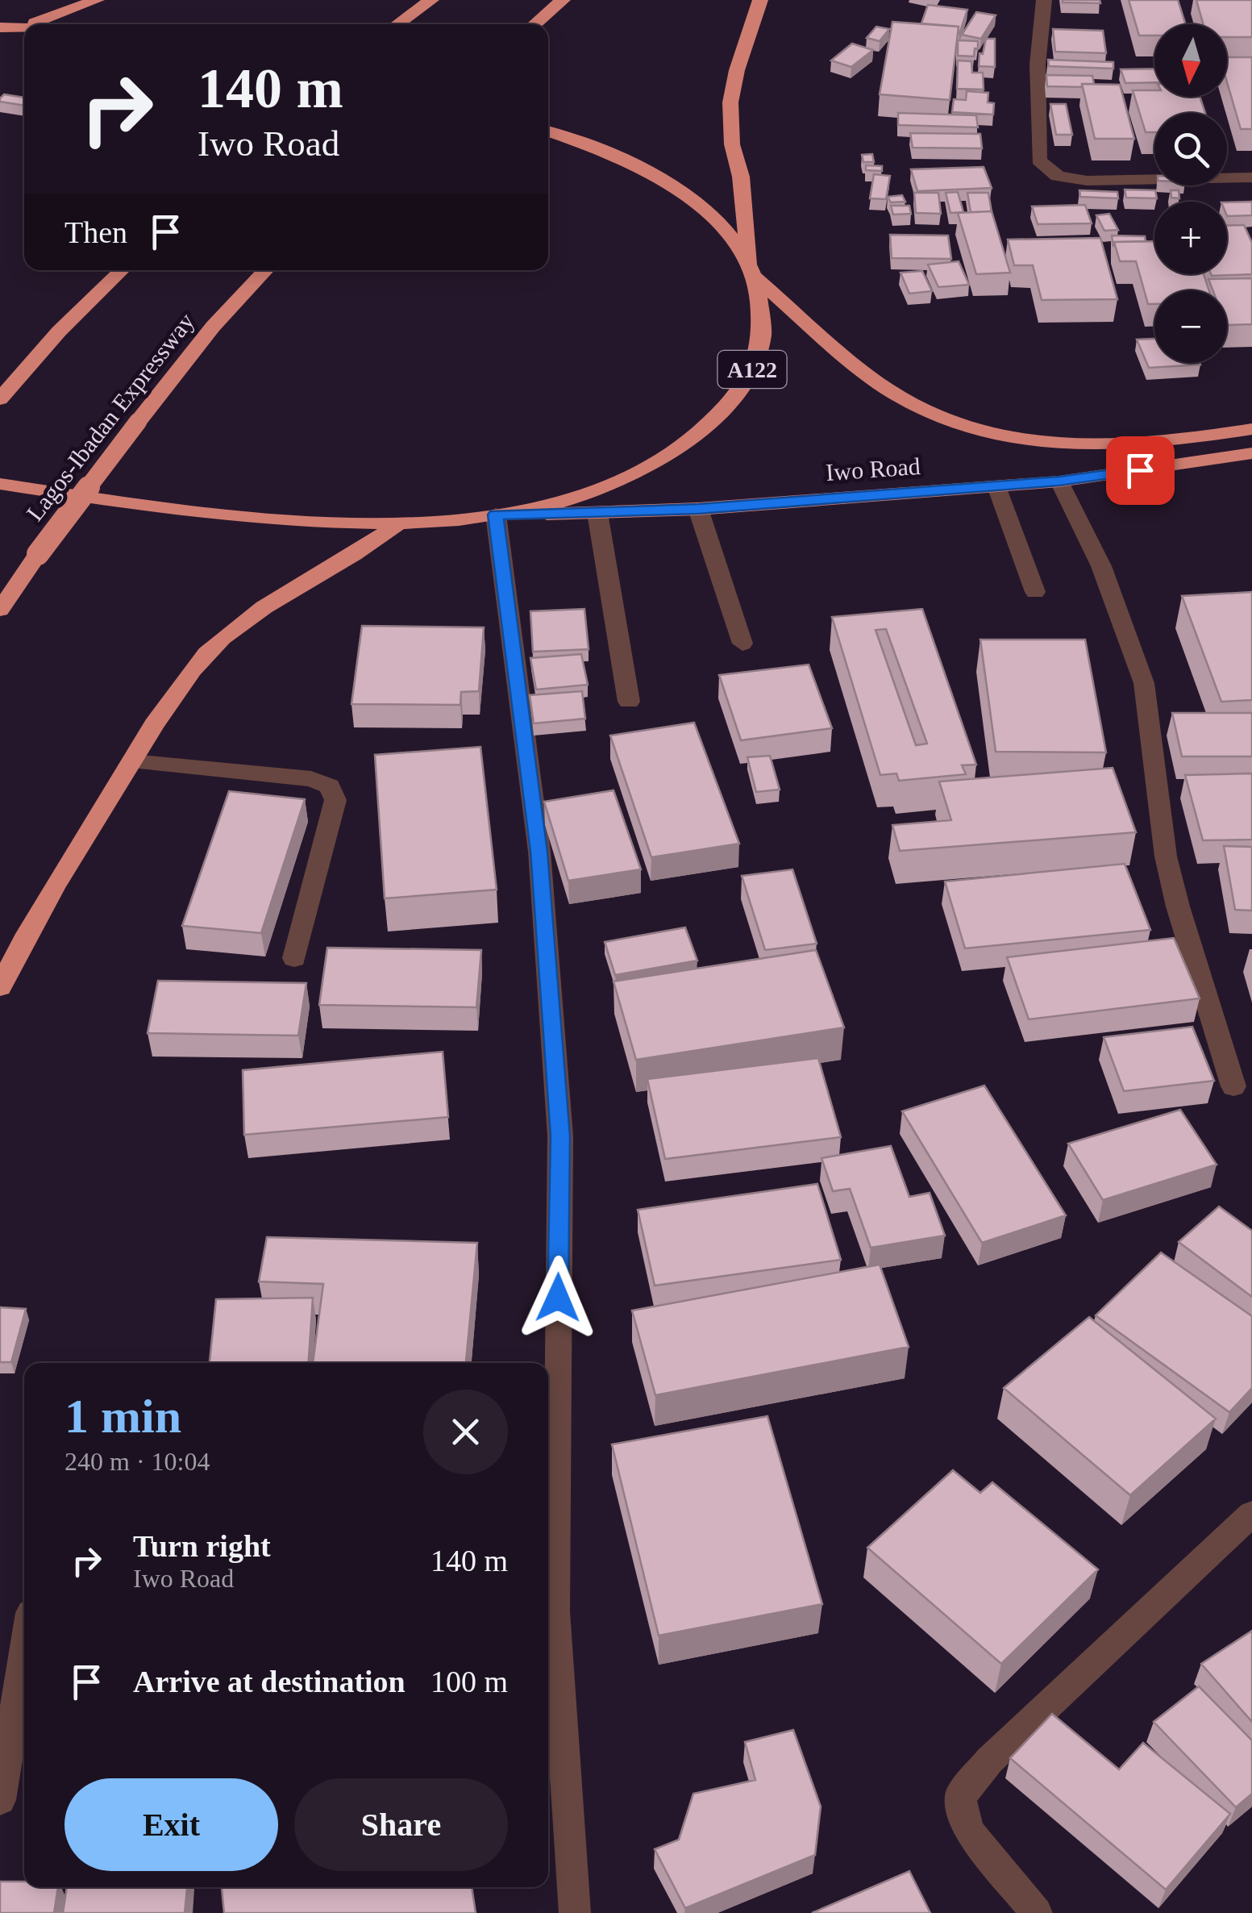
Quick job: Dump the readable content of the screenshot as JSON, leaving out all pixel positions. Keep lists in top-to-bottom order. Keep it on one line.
{"streets":{"highway":["A122","Lagos-Ibadan Expressway","Iwo Road"]},"crossings":[["A122","Iwo Road"]],"north":"bottom","page":{"map_buttons":["+","−"],"turn":["140 m","Iwo Road"],"then":"Then","heading":["1 min","240 m · 10:04"],"list":[{"name":"Turn right","note":"Iwo Road","value":"140 m"},{"name":"Arrive at destination","value":"100 m"}],"buttons":["Exit","Share"]}}
